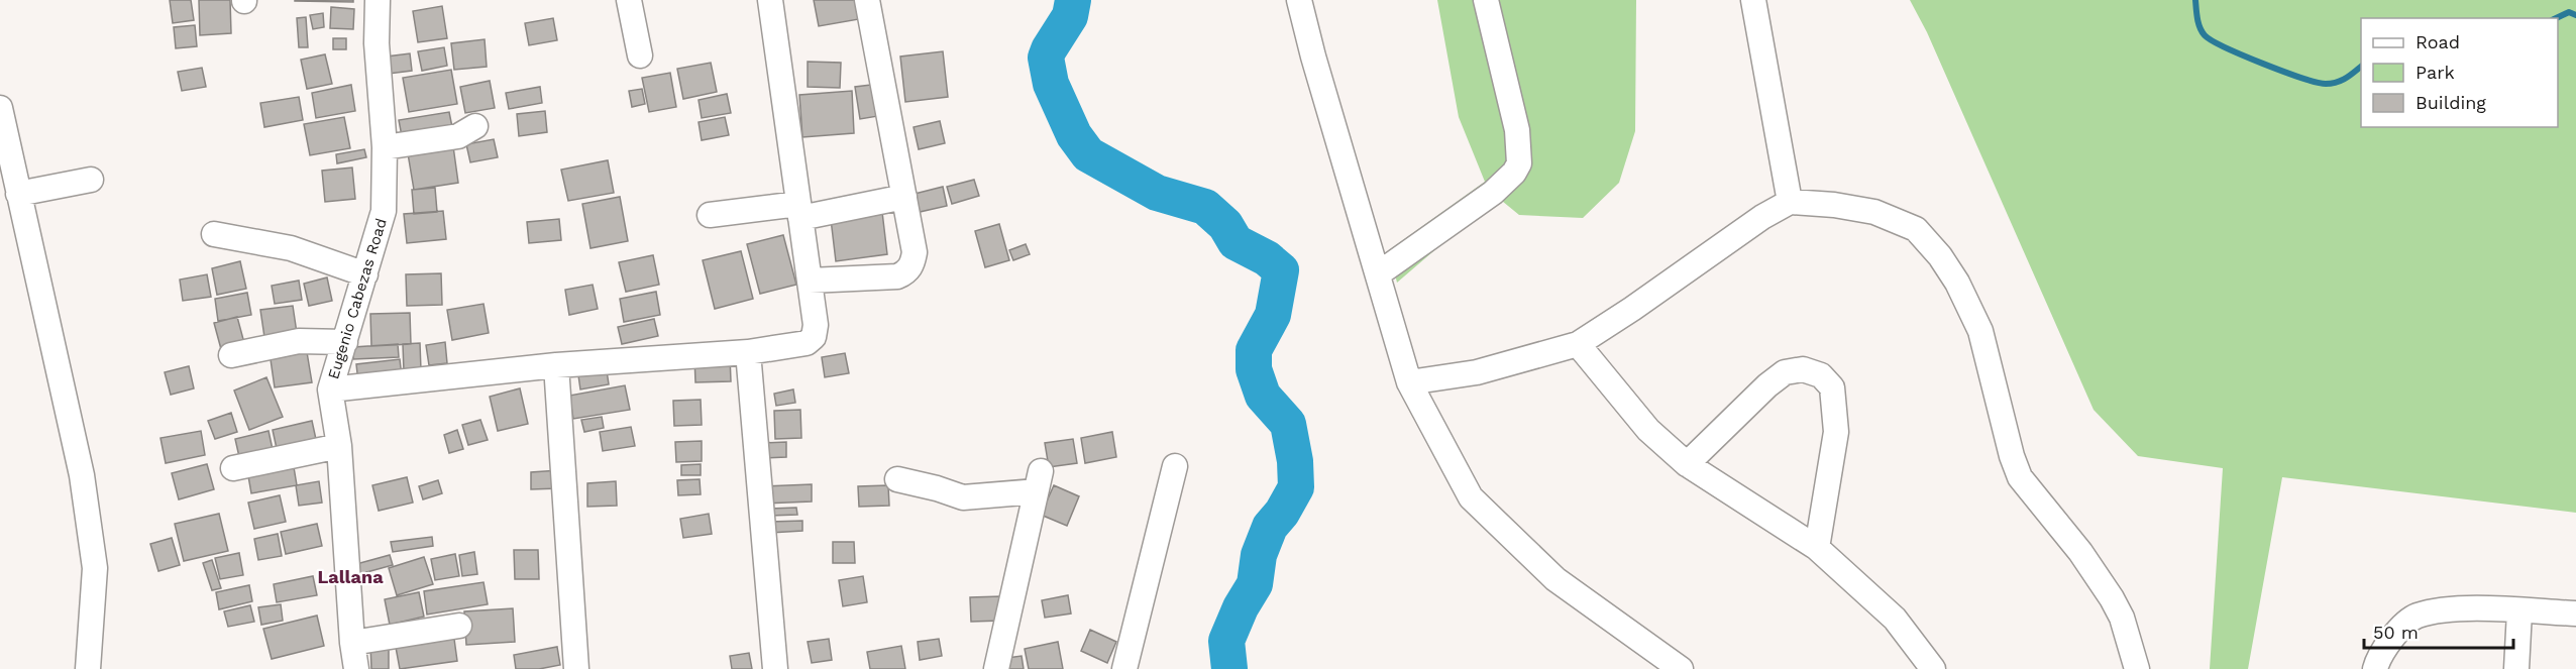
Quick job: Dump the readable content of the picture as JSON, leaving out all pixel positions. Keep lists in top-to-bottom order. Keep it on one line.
{"streets":{"street":["Eugenio Cabezas Road"]},"districts":["Lallana"],"legend":["Road","Park","Building"],"scale_bar":"50 m"}
